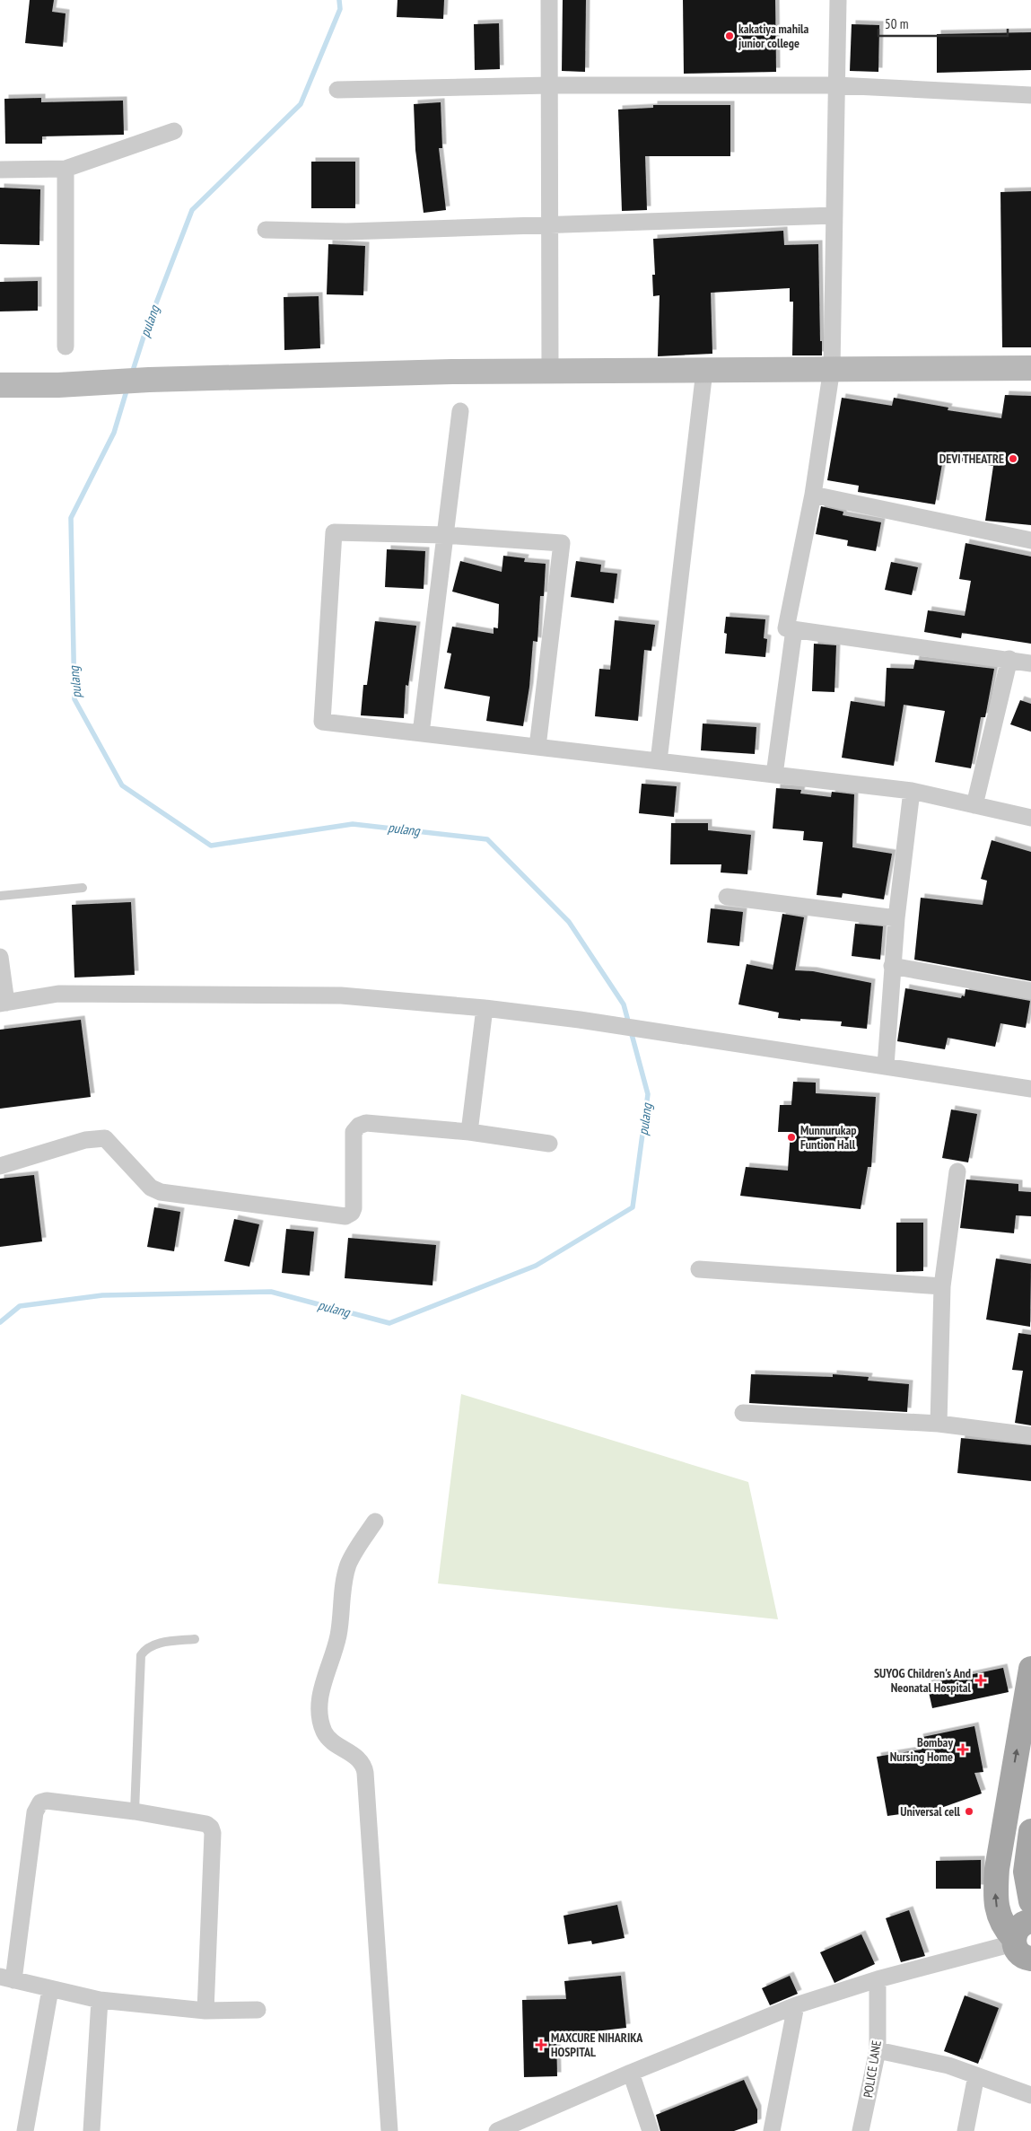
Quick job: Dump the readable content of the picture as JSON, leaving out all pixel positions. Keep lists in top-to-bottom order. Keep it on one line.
{"streets":{"street":["POLICE LANE"]},"water":["pulang"],"places":{"other":["kakatiya mahila junior college","DEVI THEATRE","Munnurukap Funtion Hall","Universal cell"],"health":["SUYOG Children's And Neonatal Hospital","Bombay Nursing Home","MAXCURE NIHARIKA HOSPITAL"]},"scale_bar":"50 m"}
